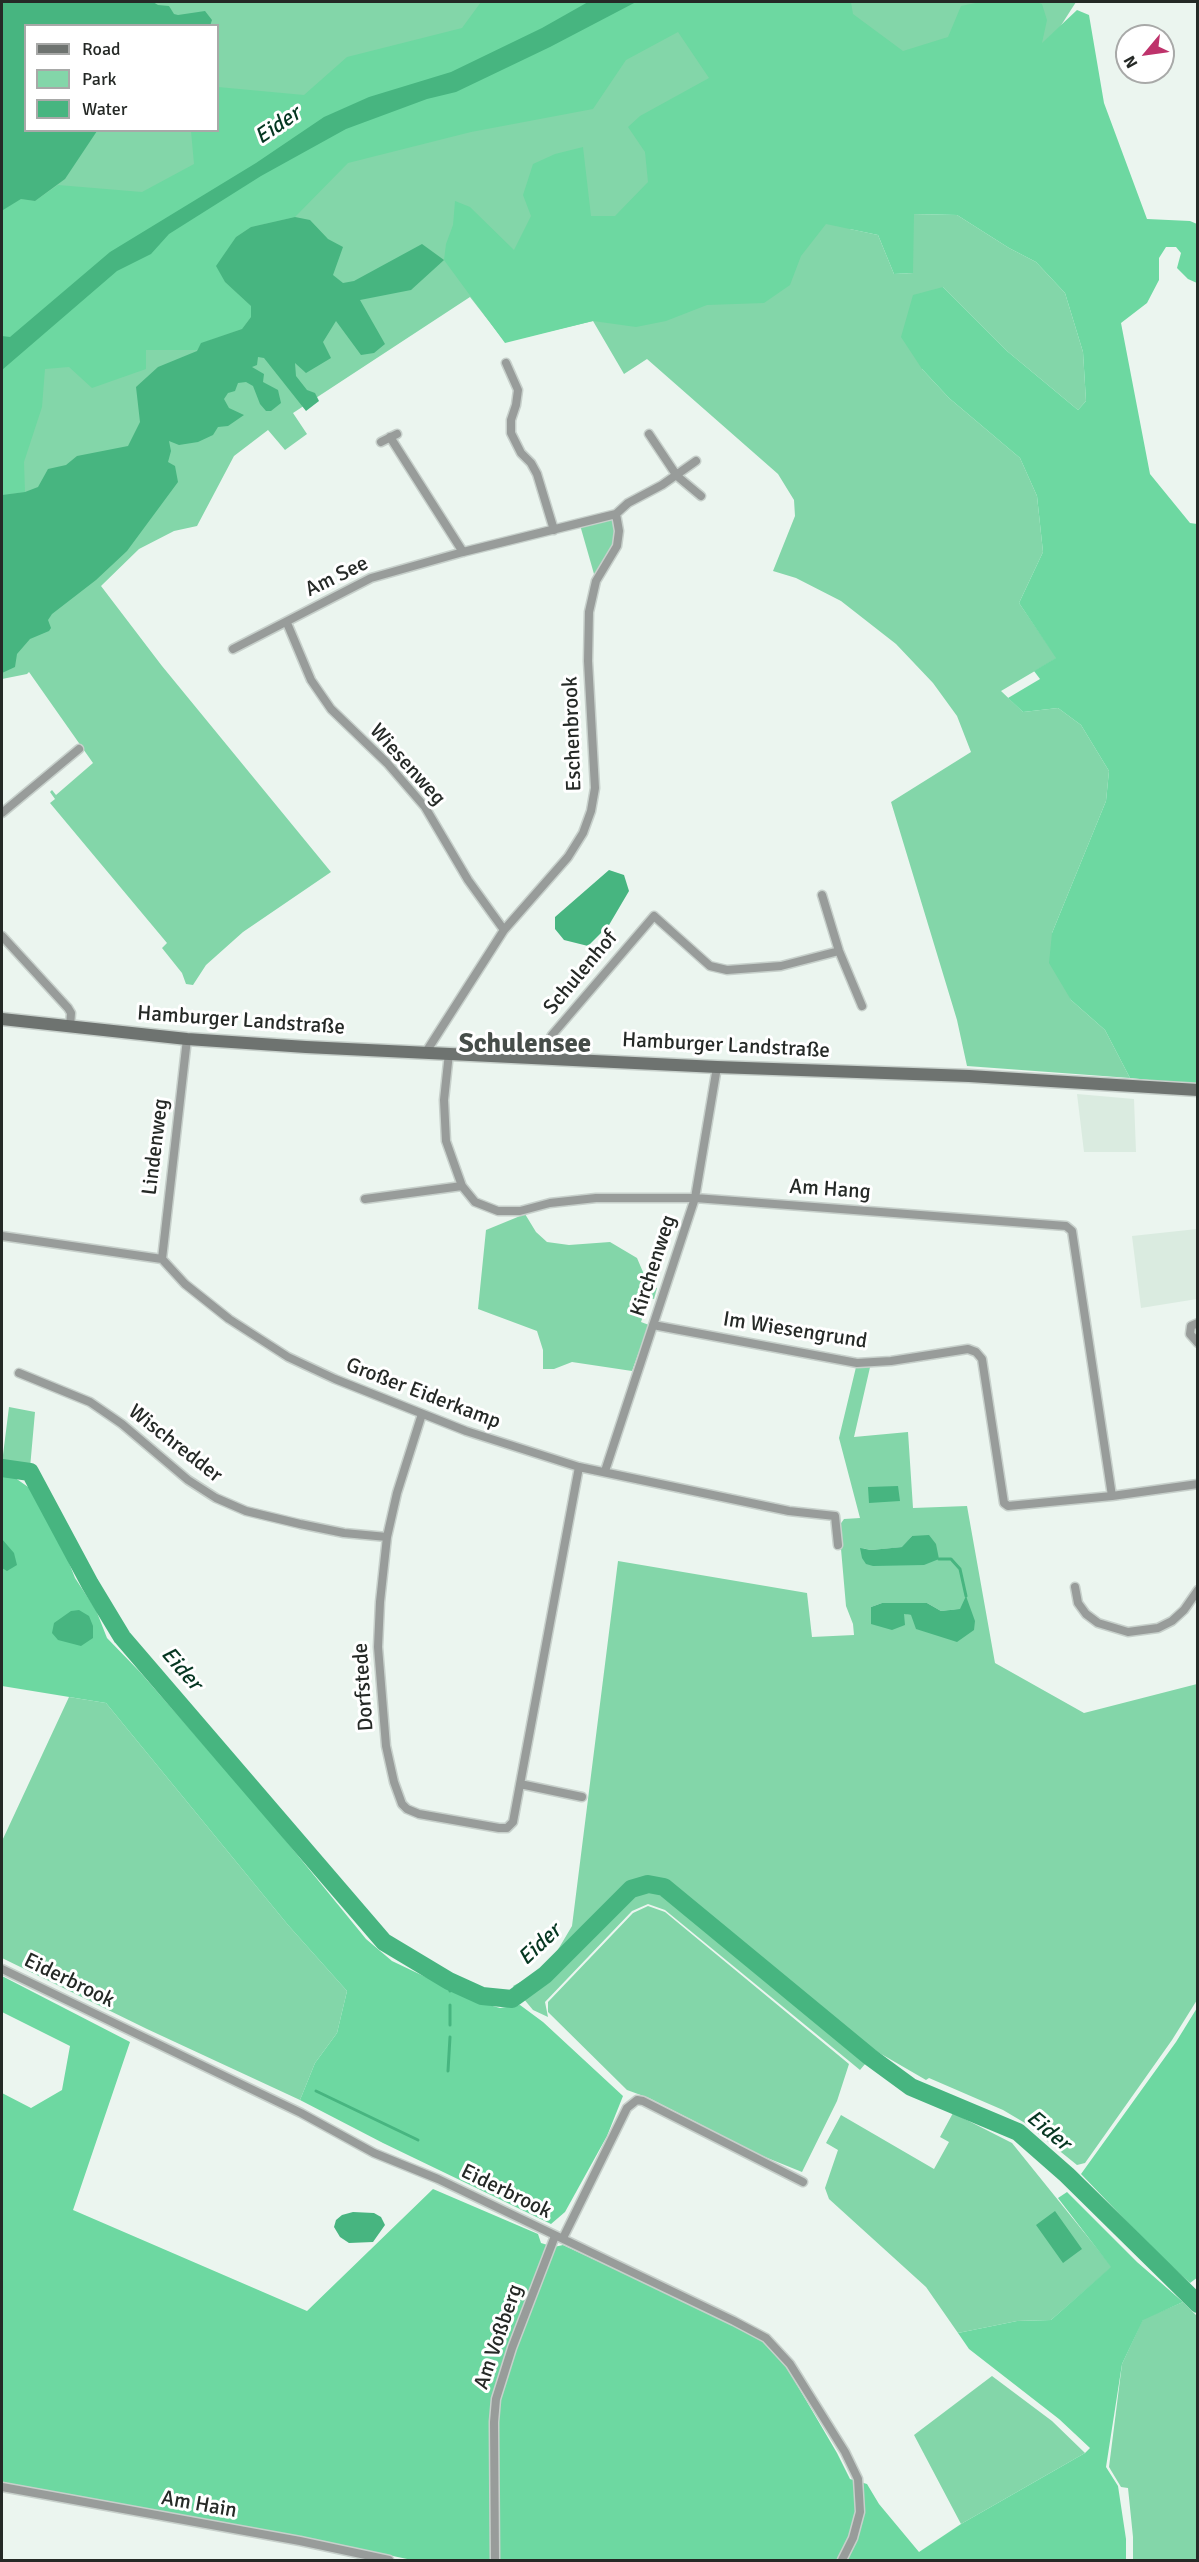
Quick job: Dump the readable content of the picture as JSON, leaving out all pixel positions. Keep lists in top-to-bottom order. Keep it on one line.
{"streets":{"main road":["Hamburger Landstraße"],"street":["Am See","Eschenbrook","Wiesenweg","Schulenhof","Lindenweg","Am Hang","Kirchenweg","Im Wiesengrund","Großer Eiderkamp","Wischredder","Dorfstede","Eiderbrook","Am Voßberg","Am Hain"]},"crossings":[["Am See","Eschenbrook"],["Am See","Wiesenweg"],["Eschenbrook","Wiesenweg"],["Eschenbrook","Hamburger Landstraße"],["Schulenhof","Hamburger Landstraße"],["Hamburger Landstraße","Lindenweg"],["Hamburger Landstraße","Am Hang"],["Hamburger Landstraße","Kirchenweg"],["Lindenweg","Großer Eiderkamp"],["Am Hang","Kirchenweg"],["Am Hang","Im Wiesengrund"],["Kirchenweg","Im Wiesengrund"],["Kirchenweg","Großer Eiderkamp"],["Großer Eiderkamp","Dorfstede"],["Wischredder","Dorfstede"],["Eiderbrook","Am Voßberg"]],"districts":["Schulensee"],"water":["Eider"],"legend":["Road","Park","Water"],"north":"bottom left"}
